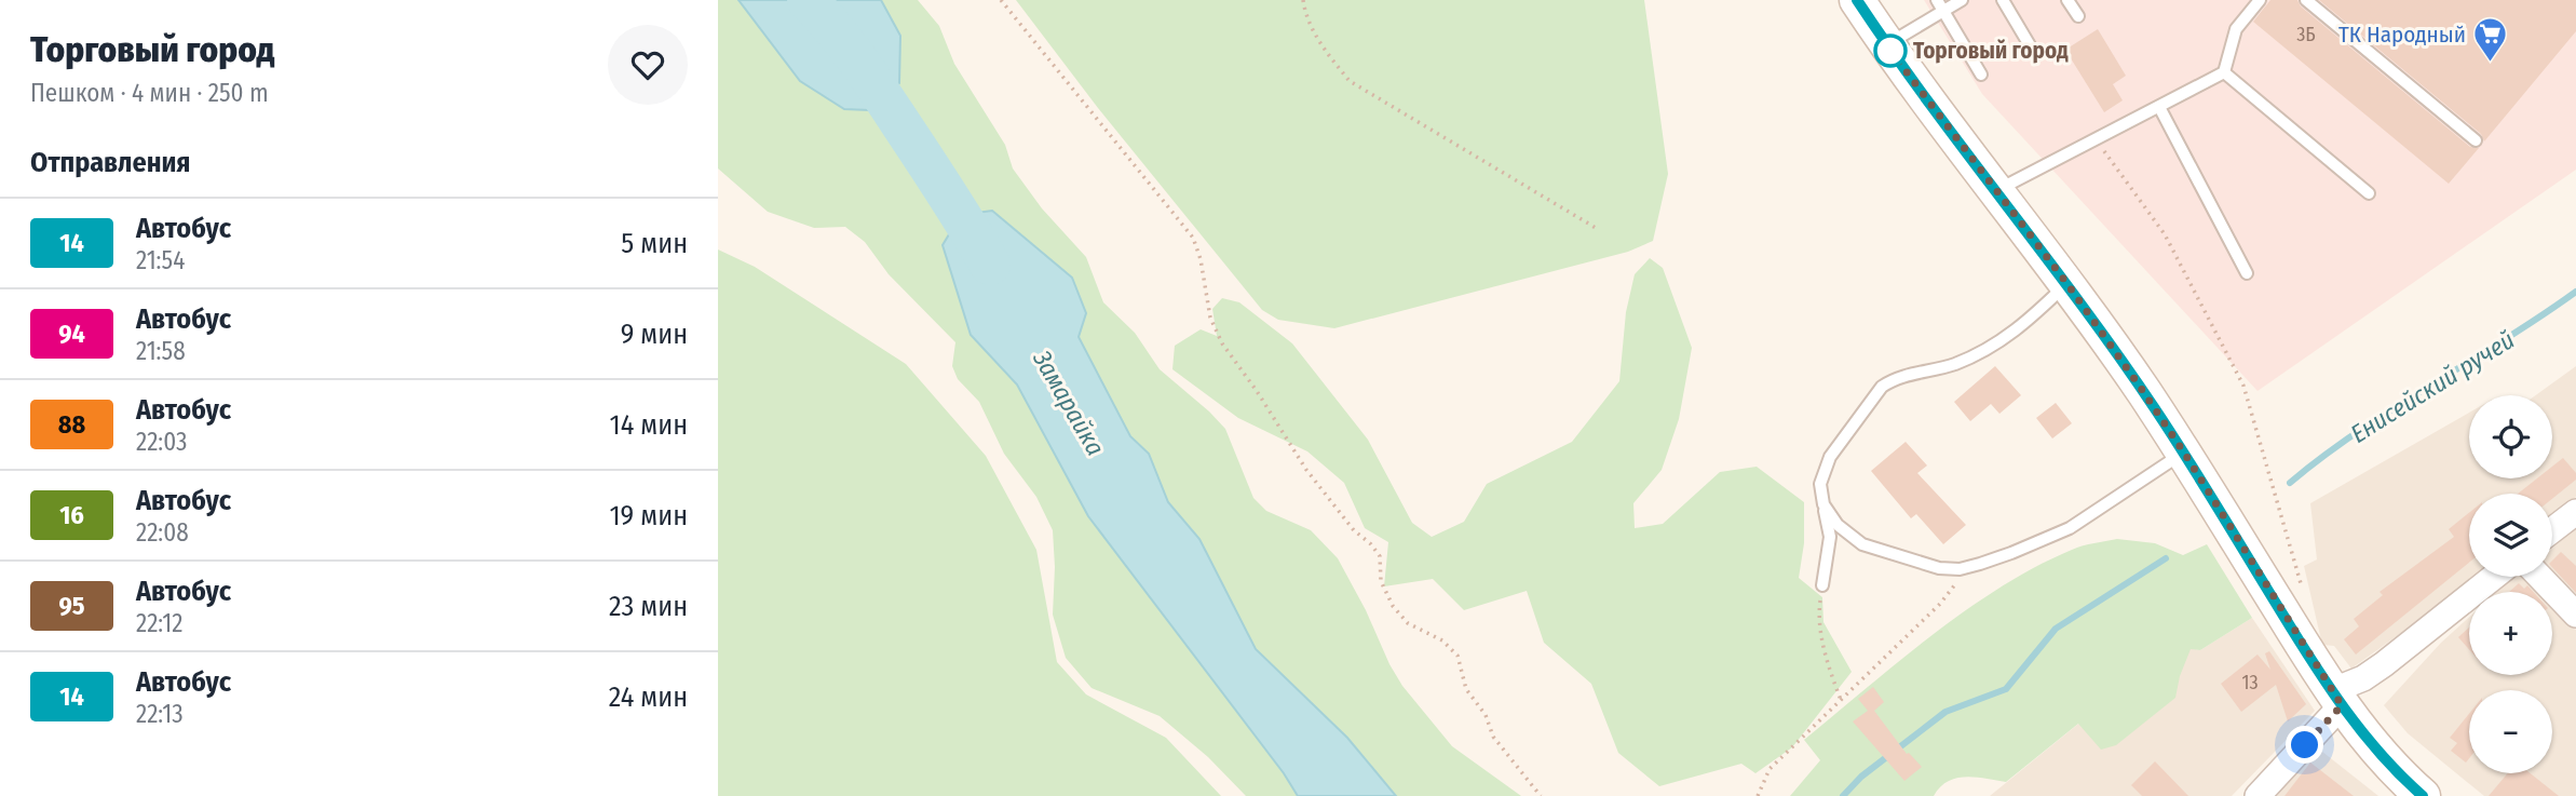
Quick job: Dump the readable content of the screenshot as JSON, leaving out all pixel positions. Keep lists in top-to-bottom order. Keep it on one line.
{"water":["Енисейский ручей","Замарайка"],"places":{"other":["Торговый город"],"supermarket":["ТК Народный"]},"lines":["bus line 14"],"house_numbers":["3Б","13"],"page":{"heading":[["Торговый город","Пешком · 4 мин · 250 m"],"Отправления"],"list":[{"mark":"14","name":"Автобус","note":"21:54","value":"5 мин"},{"mark":"94","name":"Автобус","note":"21:58","value":"9 мин"},{"mark":"88","name":"Автобус","note":"22:03","value":"14 мин"},{"mark":"16","name":"Автобус","note":"22:08","value":"19 мин"},{"mark":"95","name":"Автобус","note":"22:12","value":"23 мин"},{"mark":"14","name":"Автобус","note":"22:13","value":"24 мин"}],"map_buttons":["+","−"]}}
